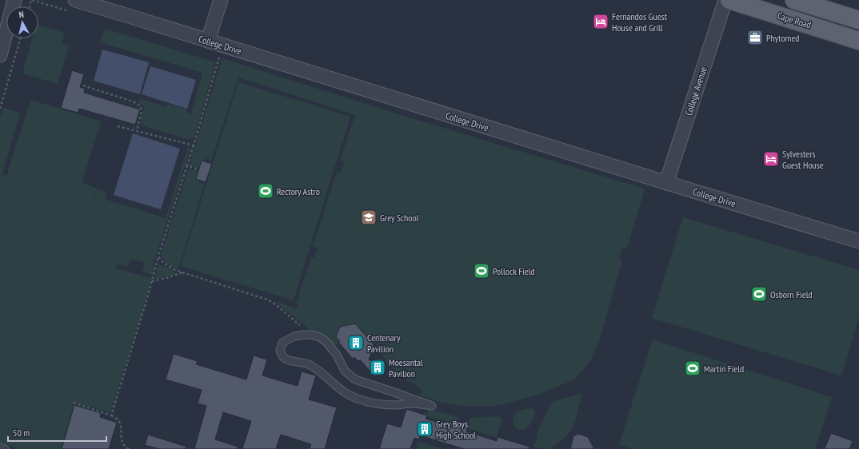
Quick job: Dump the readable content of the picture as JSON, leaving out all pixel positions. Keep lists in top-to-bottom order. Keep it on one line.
{"streets":{"main road":["Cape Road"],"street":["College Drive","College Avenue"]},"crossings":[["College Drive","College Avenue"]],"places":{"hotel":["Fernandos Guest House and Grill","Sylvesters Guest House"],"office":["Phytomed"],"sports":["Rectory Astro","Pollock Field","Osborn Field","Martin Field"],"school or university":["Grey School"],"building":["Centenary Pavilion","Moesantal Pavilion","Grey Boys High School"]},"scale_bar":"50 m","north":"top"}
